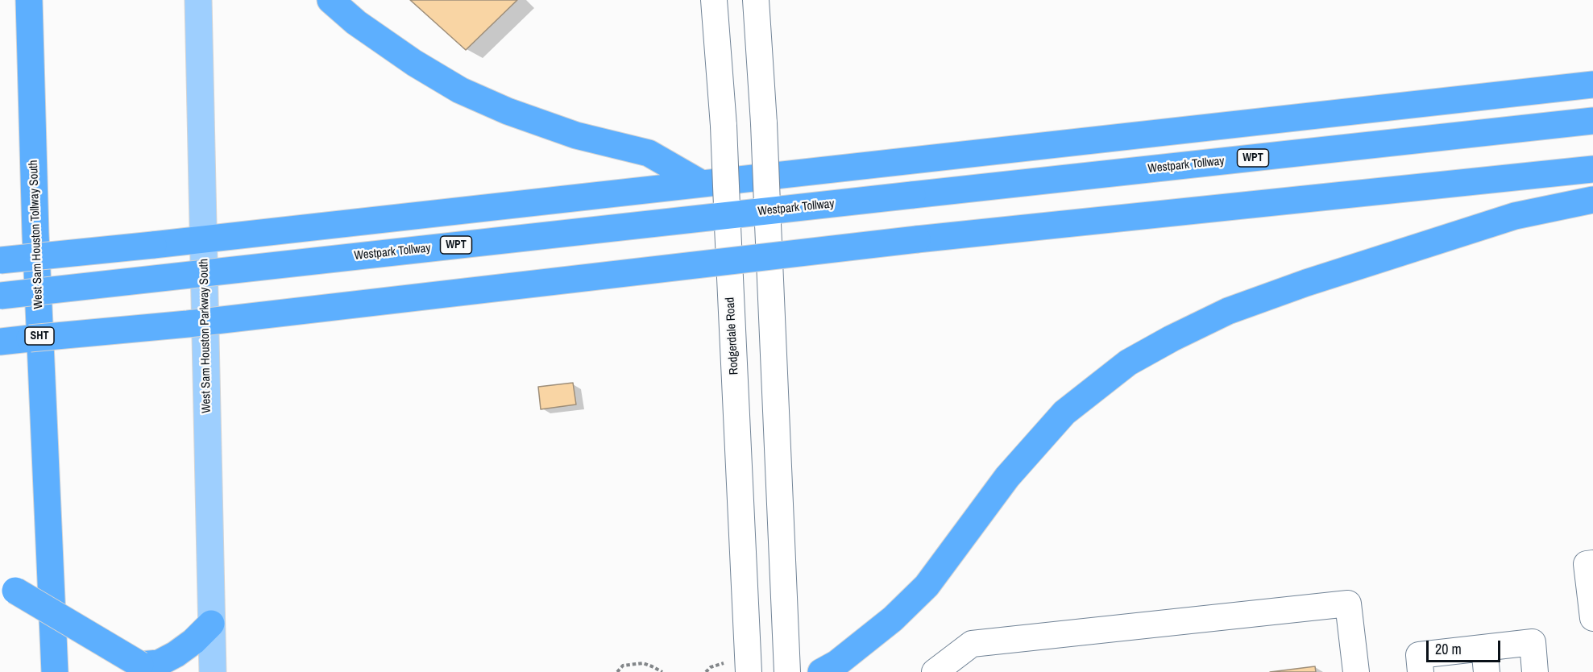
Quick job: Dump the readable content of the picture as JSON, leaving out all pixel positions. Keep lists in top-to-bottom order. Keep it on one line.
{"streets":{"highway":["WPT","Westpark Tollway","West Sam Houston Tollway South","SHT"],"main road":["West Sam Houston Parkway South"],"street":["Rodgerdale Road"]},"scale_bar":"20 m"}
